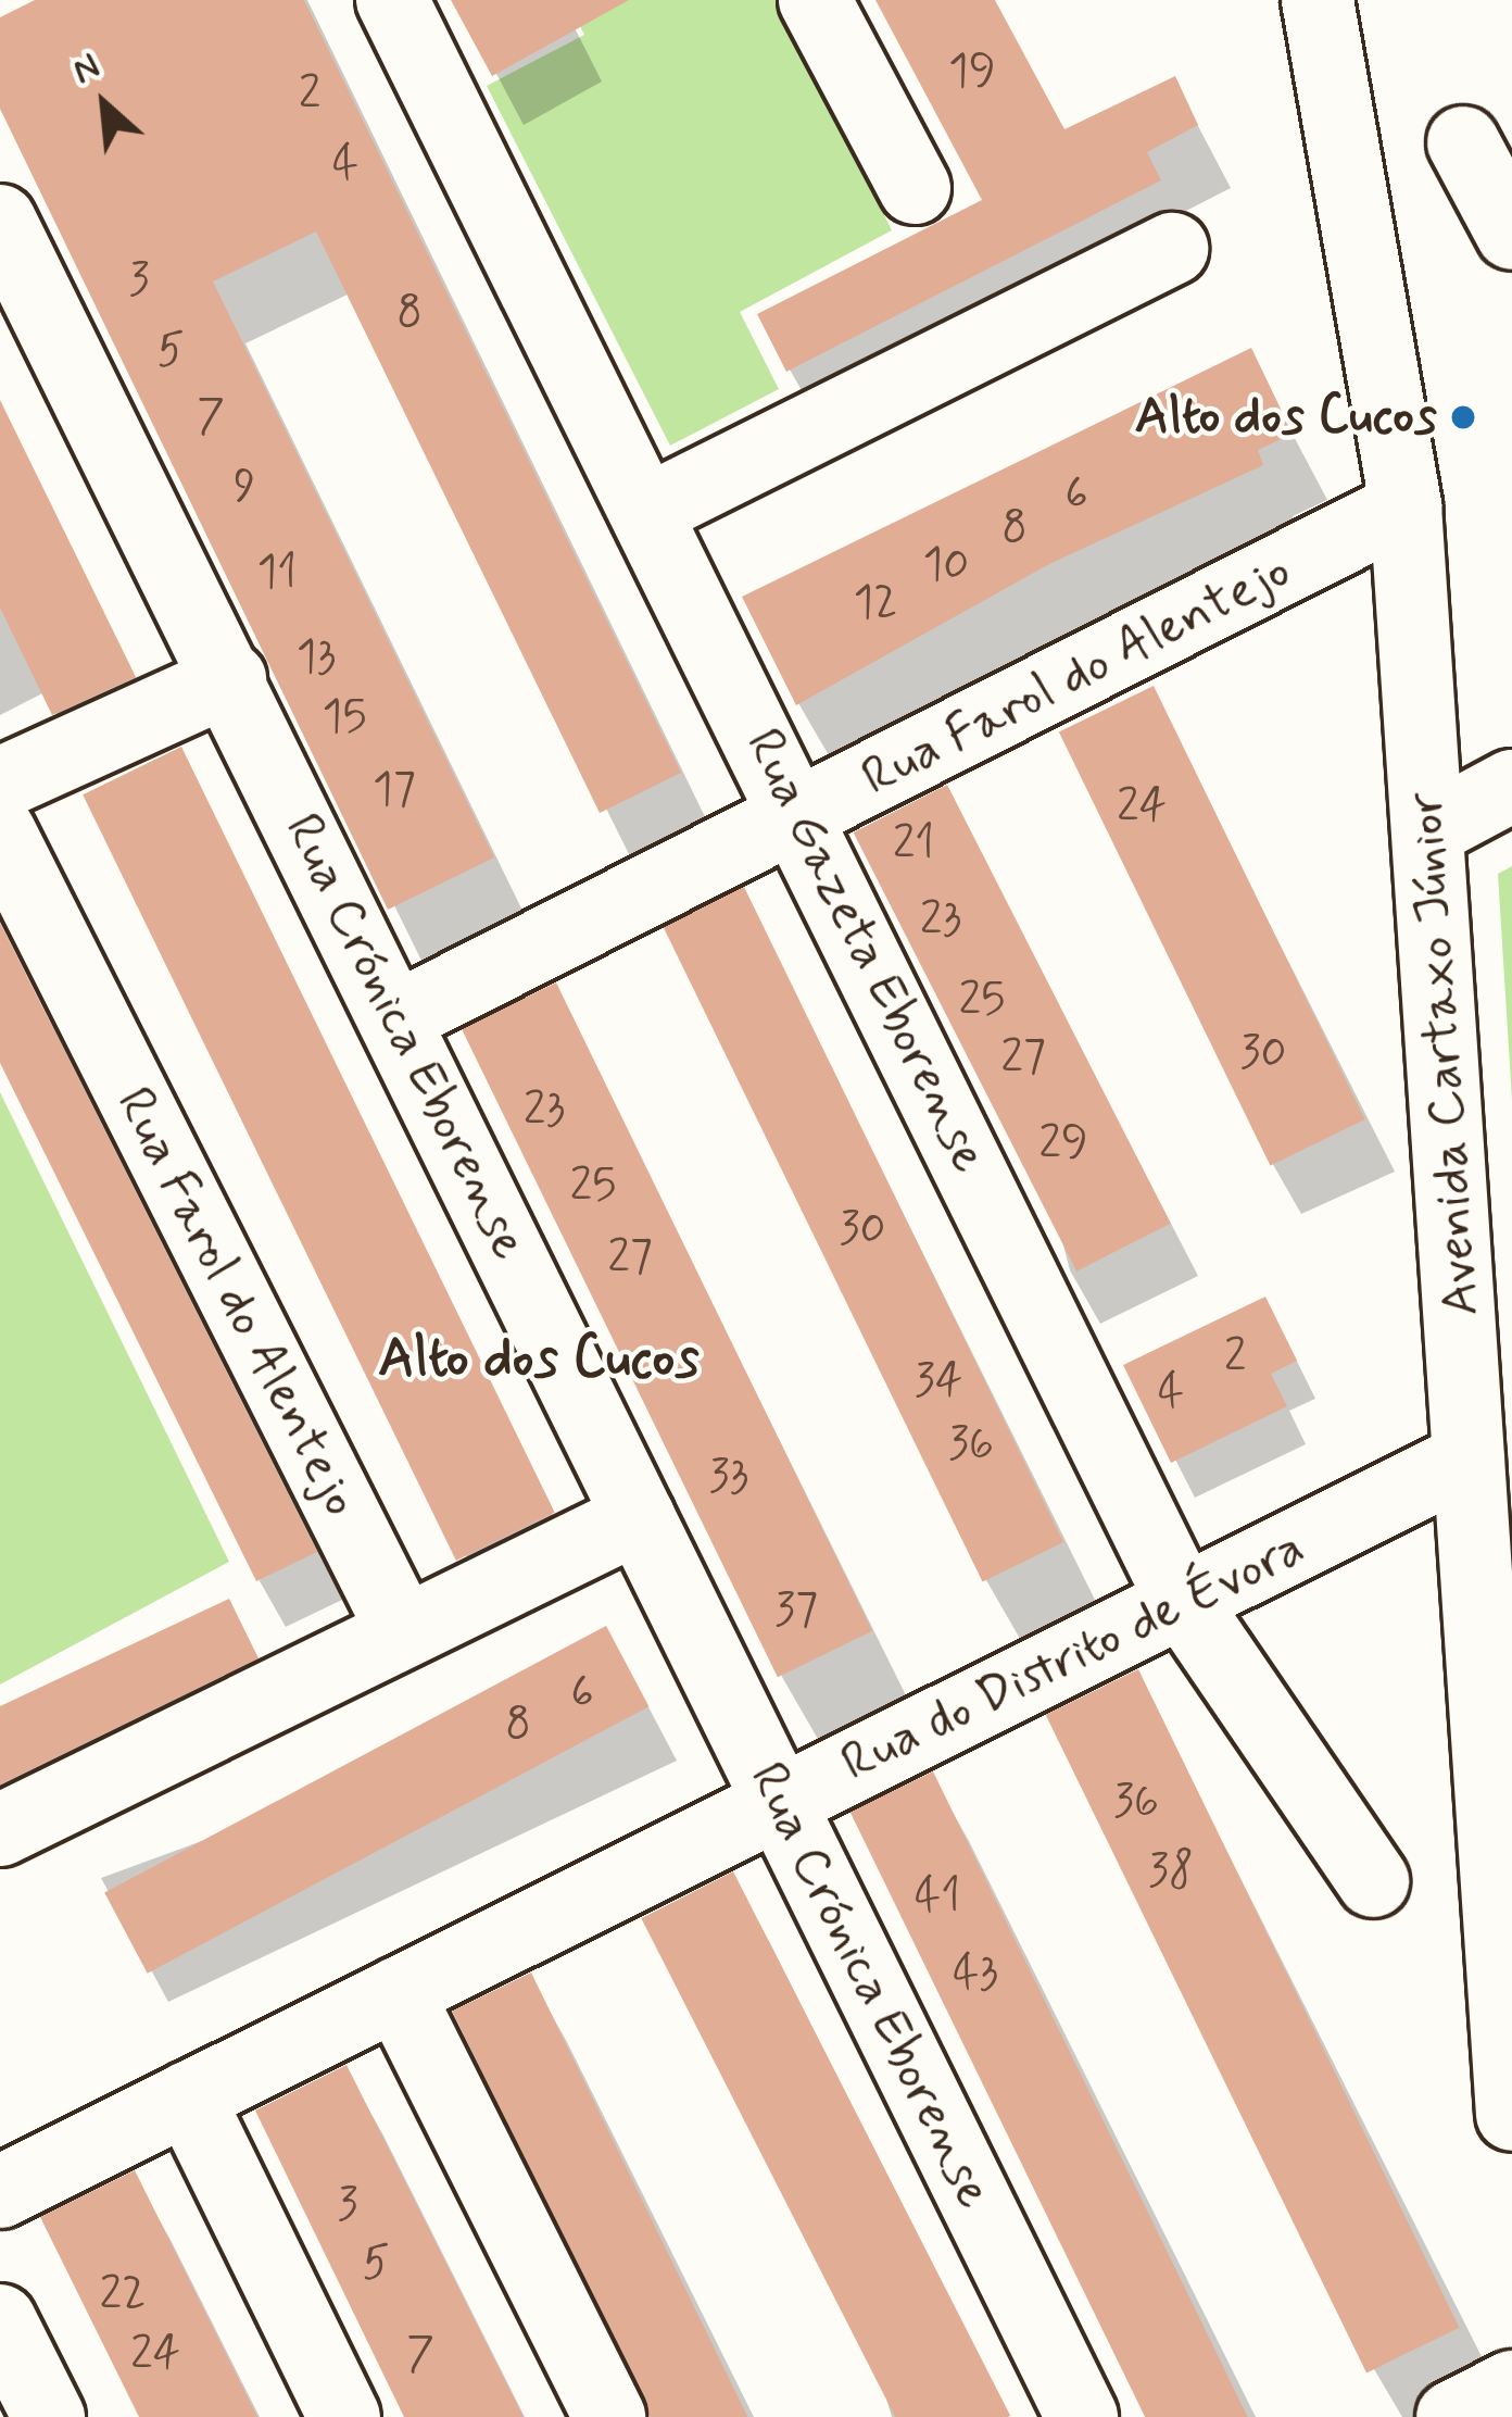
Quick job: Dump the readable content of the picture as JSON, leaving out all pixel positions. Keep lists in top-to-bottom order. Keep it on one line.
{"streets":{"street":["Rua Farol do Alentejo","Rua Gazeta Eborense","Rua Crónica Eborense","Avenida Cartaxo Júnior","Rua do Distrito de Évora"]},"crossings":[["Rua Farol do Alentejo","Rua Gazeta Eborense"],["Rua Farol do Alentejo","Rua Crónica Eborense"],["Rua Farol do Alentejo","Avenida Cartaxo Júnior"],["Rua Gazeta Eborense","Rua do Distrito de Évora"],["Rua Crónica Eborense","Rua do Distrito de Évora"],["Avenida Cartaxo Júnior","Rua do Distrito de Évora"]],"districts":["Alto dos Cucos"],"places":["Alto dos Cucos"],"house_numbers":["19","2","4","3","8","5","7","9","6","8","10","11","12","13","15","17","24","21","23","25","30","27","23","29","25","30","27","2","34","4","36","33","37","6","8","36","38","41","43","3","5","22","24","7"],"north":"top left"}
